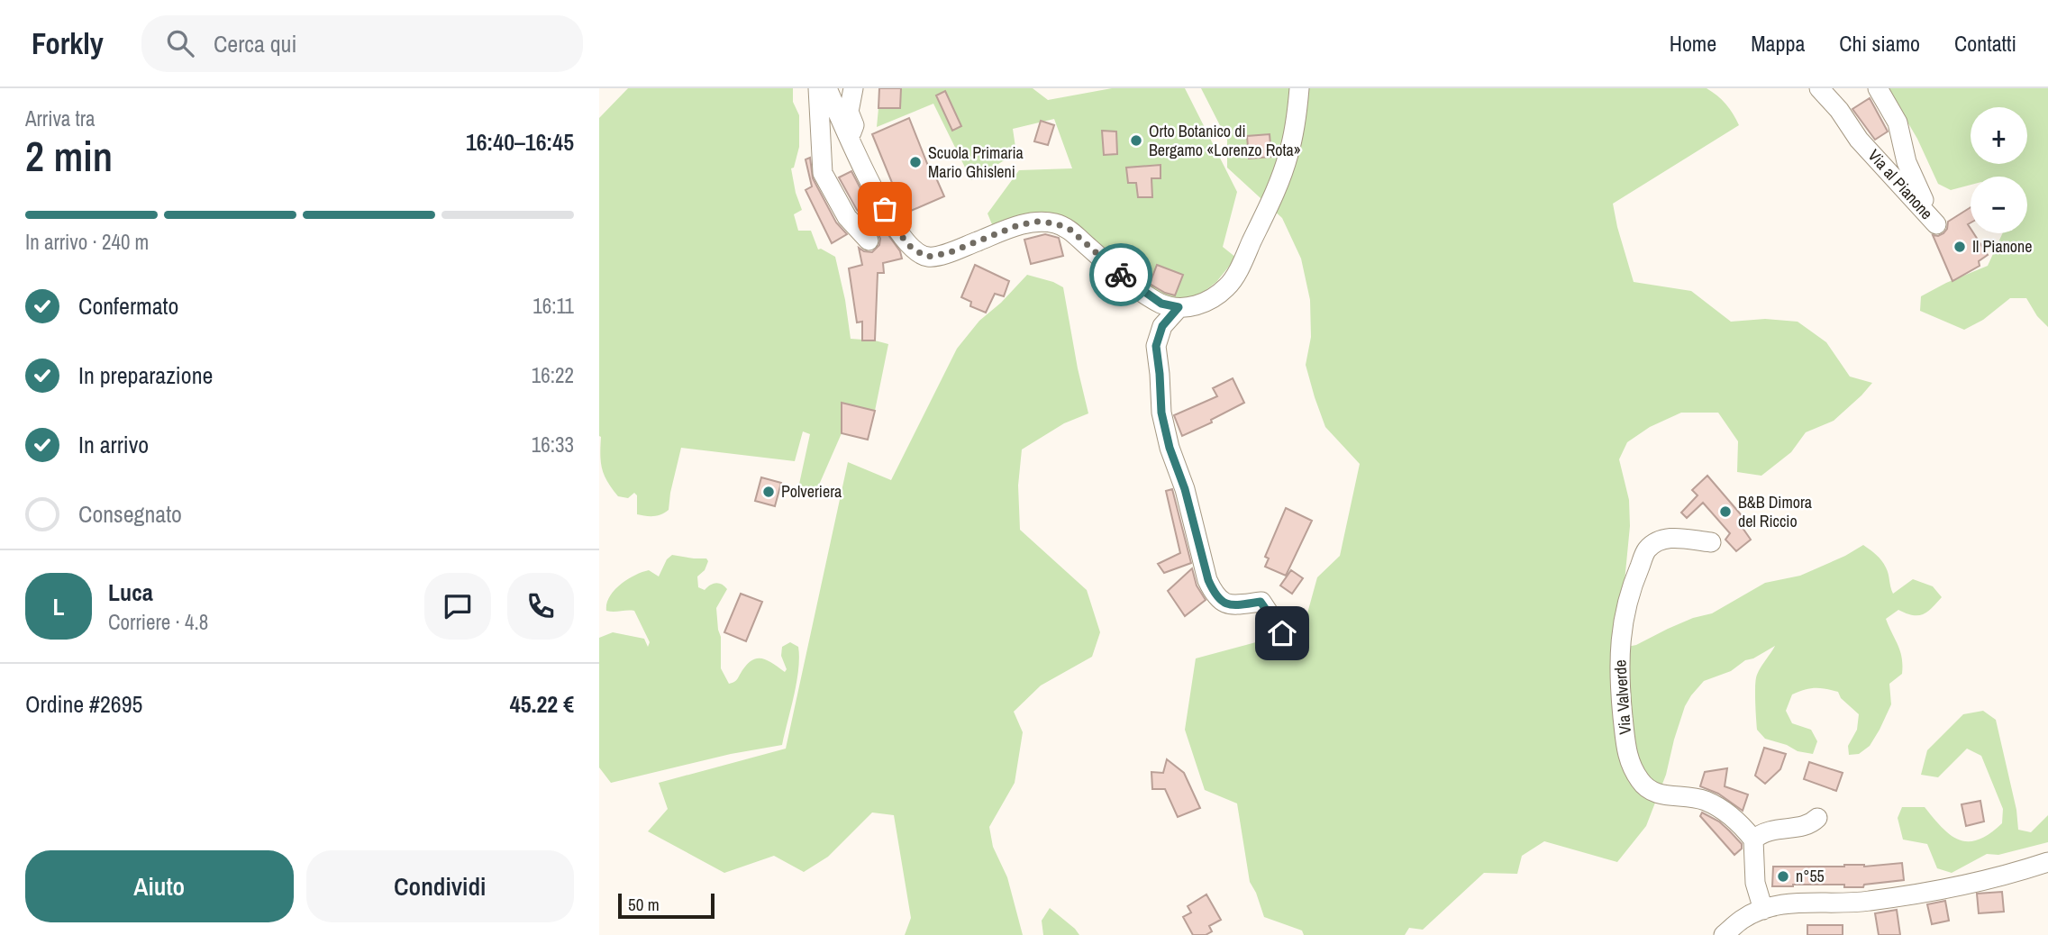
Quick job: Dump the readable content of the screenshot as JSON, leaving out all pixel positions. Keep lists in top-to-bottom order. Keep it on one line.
{"streets":{"street":["Via al Pianone","Via Valverde"]},"places":["Orto Botanico di Bergamo «Lorenzo Rota»","Scuola Primaria Mario Ghisleni","Il Pianone","Polveriera","B&B Dimora del Riccio","n°55"],"scale_bar":"50 m","page":{"header":"Forkly","search":"Cerca qui","nav":["Home","Mappa","Chi siamo","Contatti"],"heading":["2 min","Arriva tra","16:40–16:45"],"panel":["Luca","Corriere · 4.8","Ordine #2695","45.22 €"],"map_buttons":["+","−"],"bar":"In arrivo · 240 m","list":[["Confermato","16:11"],["In preparazione","16:22"],["In arrivo","16:33"],"Consegnato"],"round":"L","buttons":["Aiuto","Condividi"],"scale":"50 m"}}
